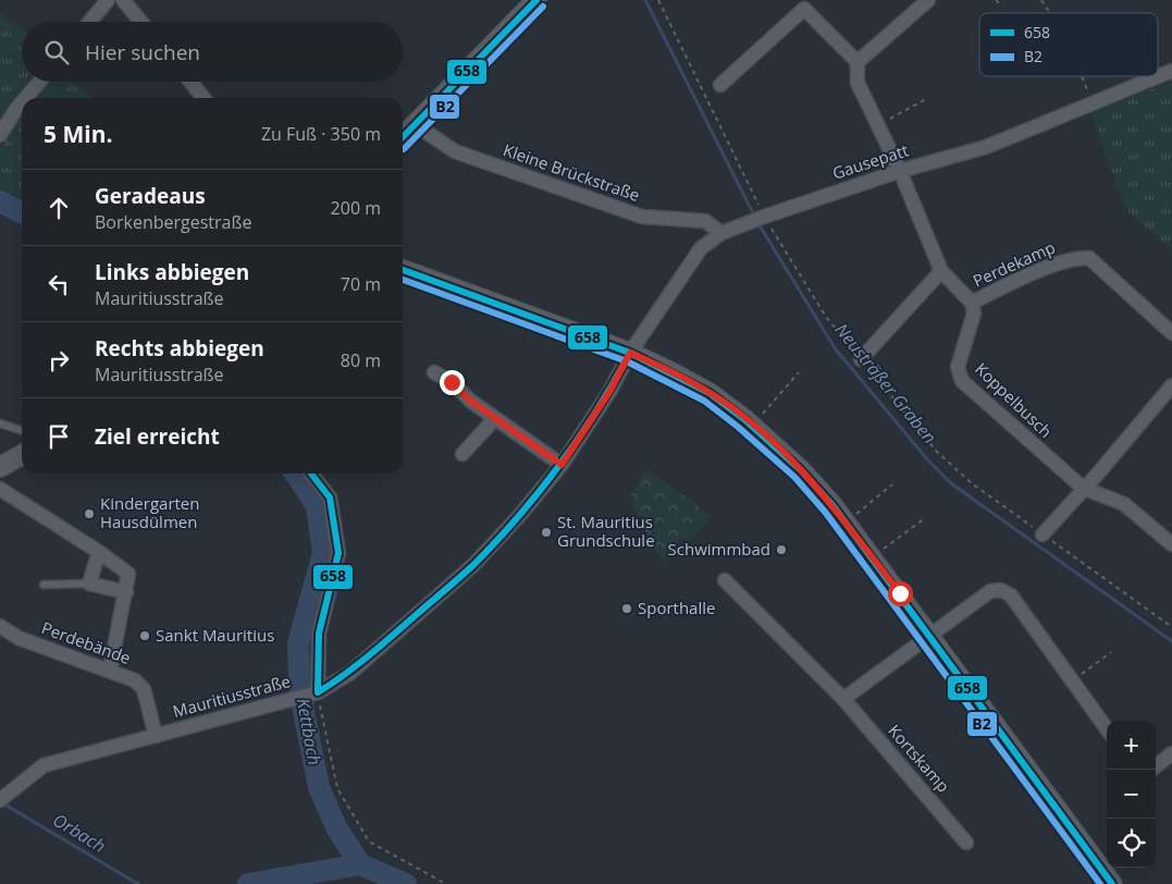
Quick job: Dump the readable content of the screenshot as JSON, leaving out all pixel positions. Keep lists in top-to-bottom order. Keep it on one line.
{"streets":{"street":["Gausepatt","Kleine Brückstraße","Perdekamp","Koppelbusch","Perdebände","Mauritiusstraße","Kortskamp"]},"crossings":[["Gausepatt","Kleine Brückstraße"],["Gausepatt","Mauritiusstraße"],["Perdekamp","Koppelbusch"],["Perdebände","Mauritiusstraße"]],"water":["Neusträßer Graben","Kettbach","Orbach"],"places":["Kindergarten Hausdülmen","St. Mauritius Grundschule","Schwimmbad","Sporthalle","Sankt Mauritius"],"lines":["transit line 658","transit line B2"],"legend":["658","B2"],"page":{"search":"Hier suchen","heading":["5 Min.","Zu Fuß · 350 m"],"list":[["Geradeaus","Borkenbergestraße","200 m"],["Links abbiegen","Mauritiusstraße","70 m"],["Rechts abbiegen","Mauritiusstraße","80 m"],"Ziel erreicht"],"map_buttons":["+","−"]}}
